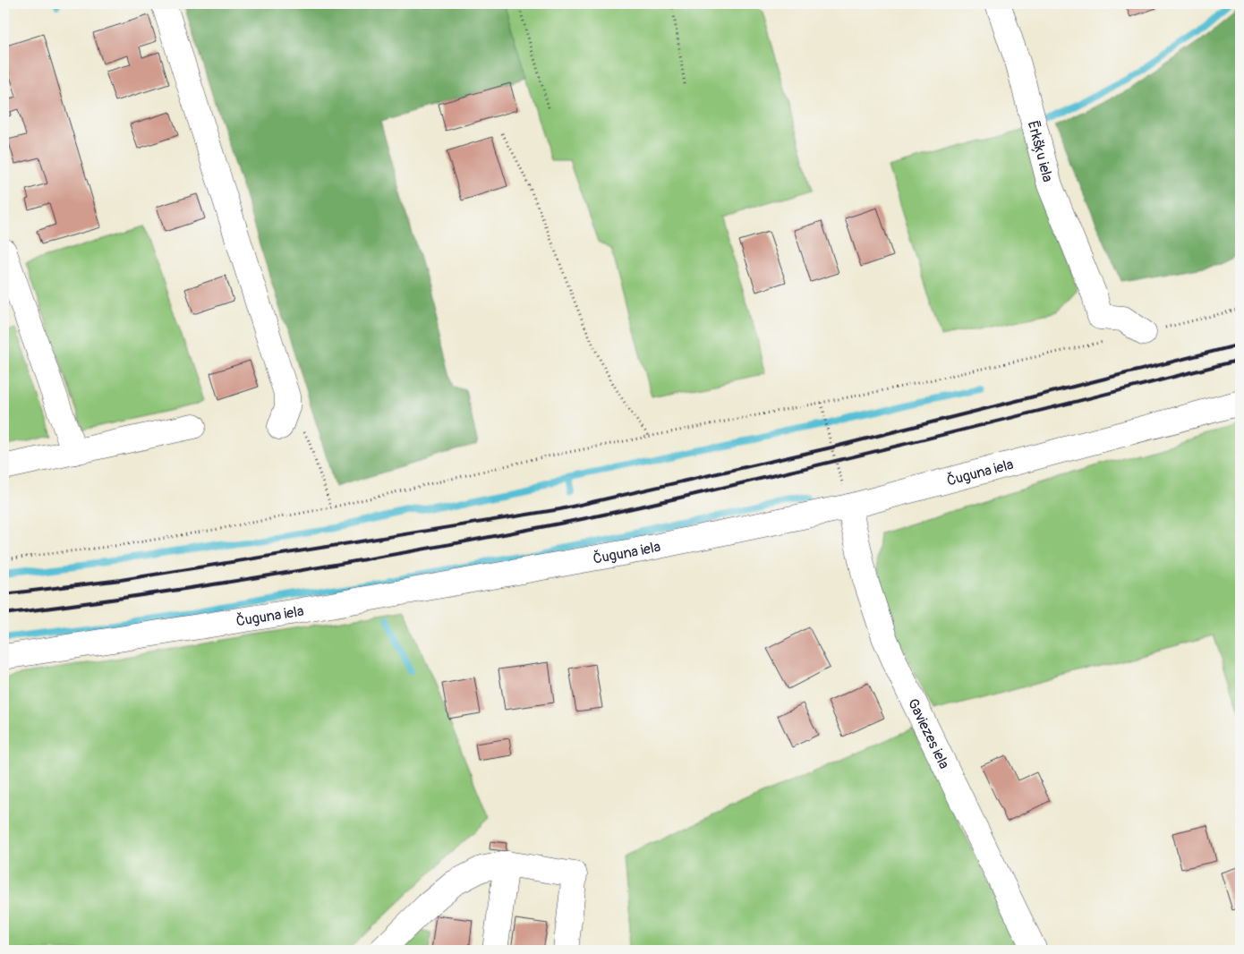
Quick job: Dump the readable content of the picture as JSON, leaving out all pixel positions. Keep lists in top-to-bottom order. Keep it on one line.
{"streets":{"street":["Ērkšķu iela","Čuguna iela","Gaviezes iela"]},"crossings":[["Čuguna iela","Gaviezes iela"]]}
